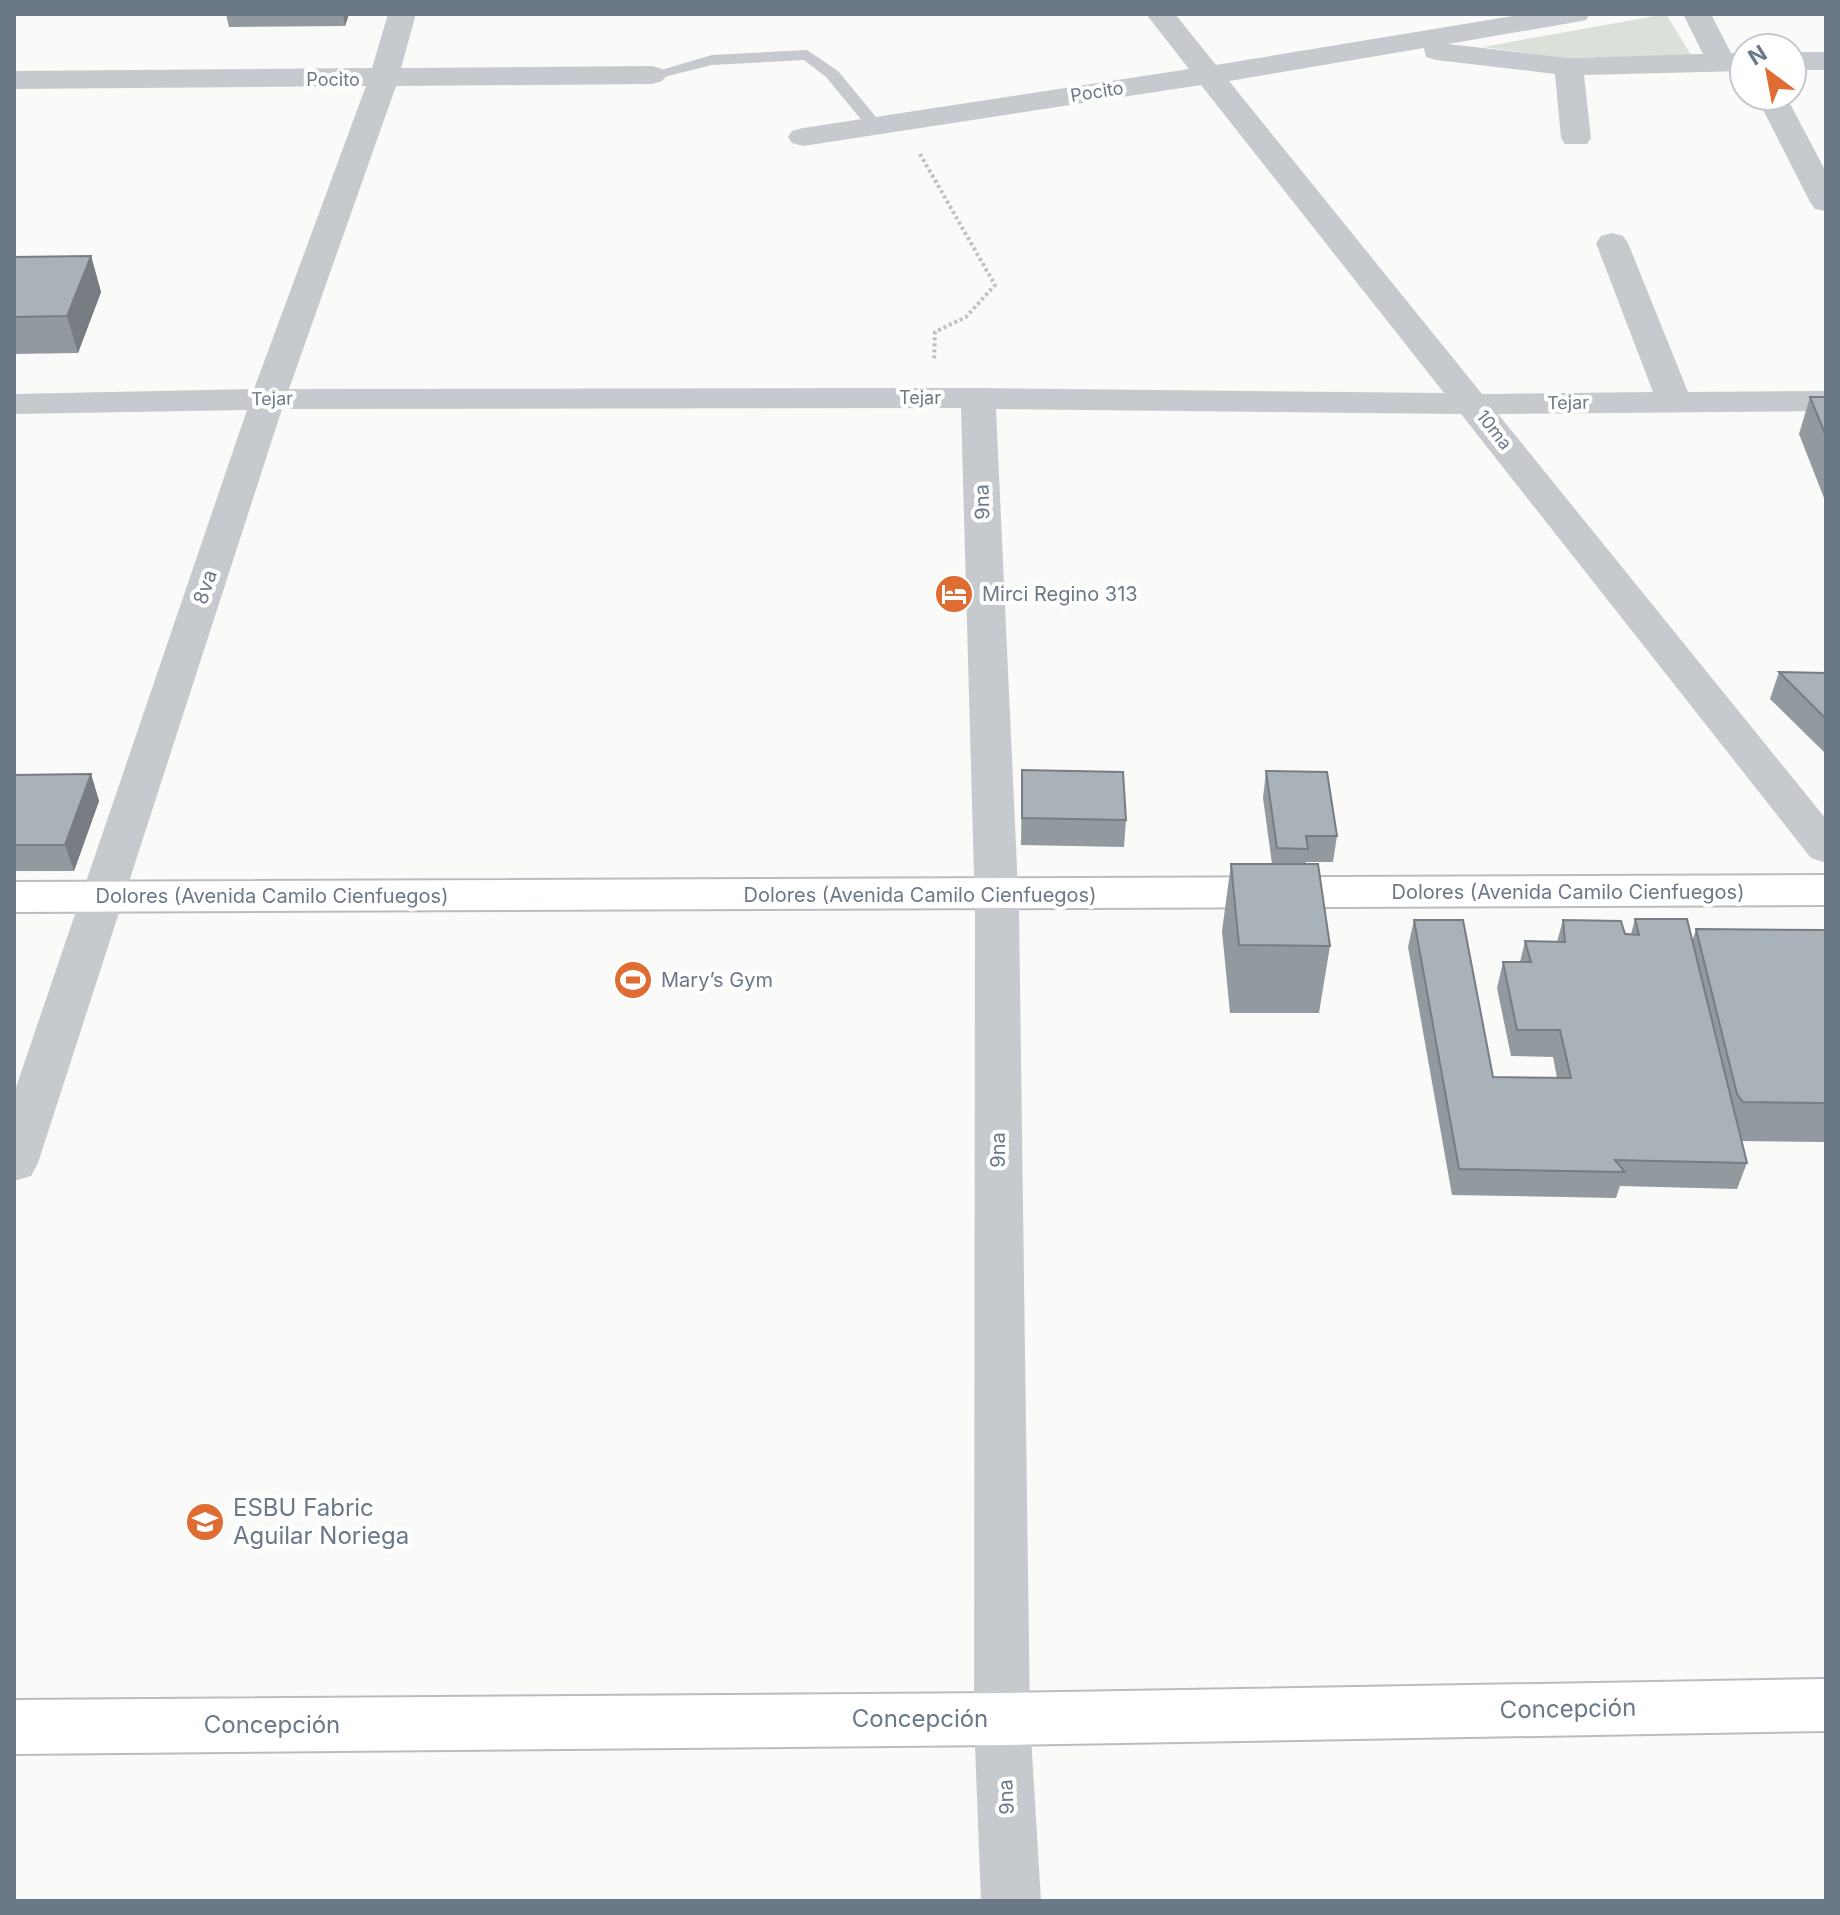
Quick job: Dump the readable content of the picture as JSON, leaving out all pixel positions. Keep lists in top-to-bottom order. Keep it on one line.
{"streets":{"main road":["Dolores (Avenida Camilo Cienfuegos)","Concepción"],"street":["Pocito","Tejar","10ma","9na","8va"]},"crossings":[["Pocito","10ma"],["Pocito","8va"],["Tejar","10ma"],["Tejar","9na"],["Tejar","8va"],["9na","Dolores (Avenida Camilo Cienfuegos)"],["9na","Concepción"],["8va","Dolores (Avenida Camilo Cienfuegos)"]],"places":{"hotel":["Mirci Regino 313"],"sports":["Mary’s Gym"],"school or university":["ESBU Fabric Aguilar Noriega"]},"north":"top left"}
